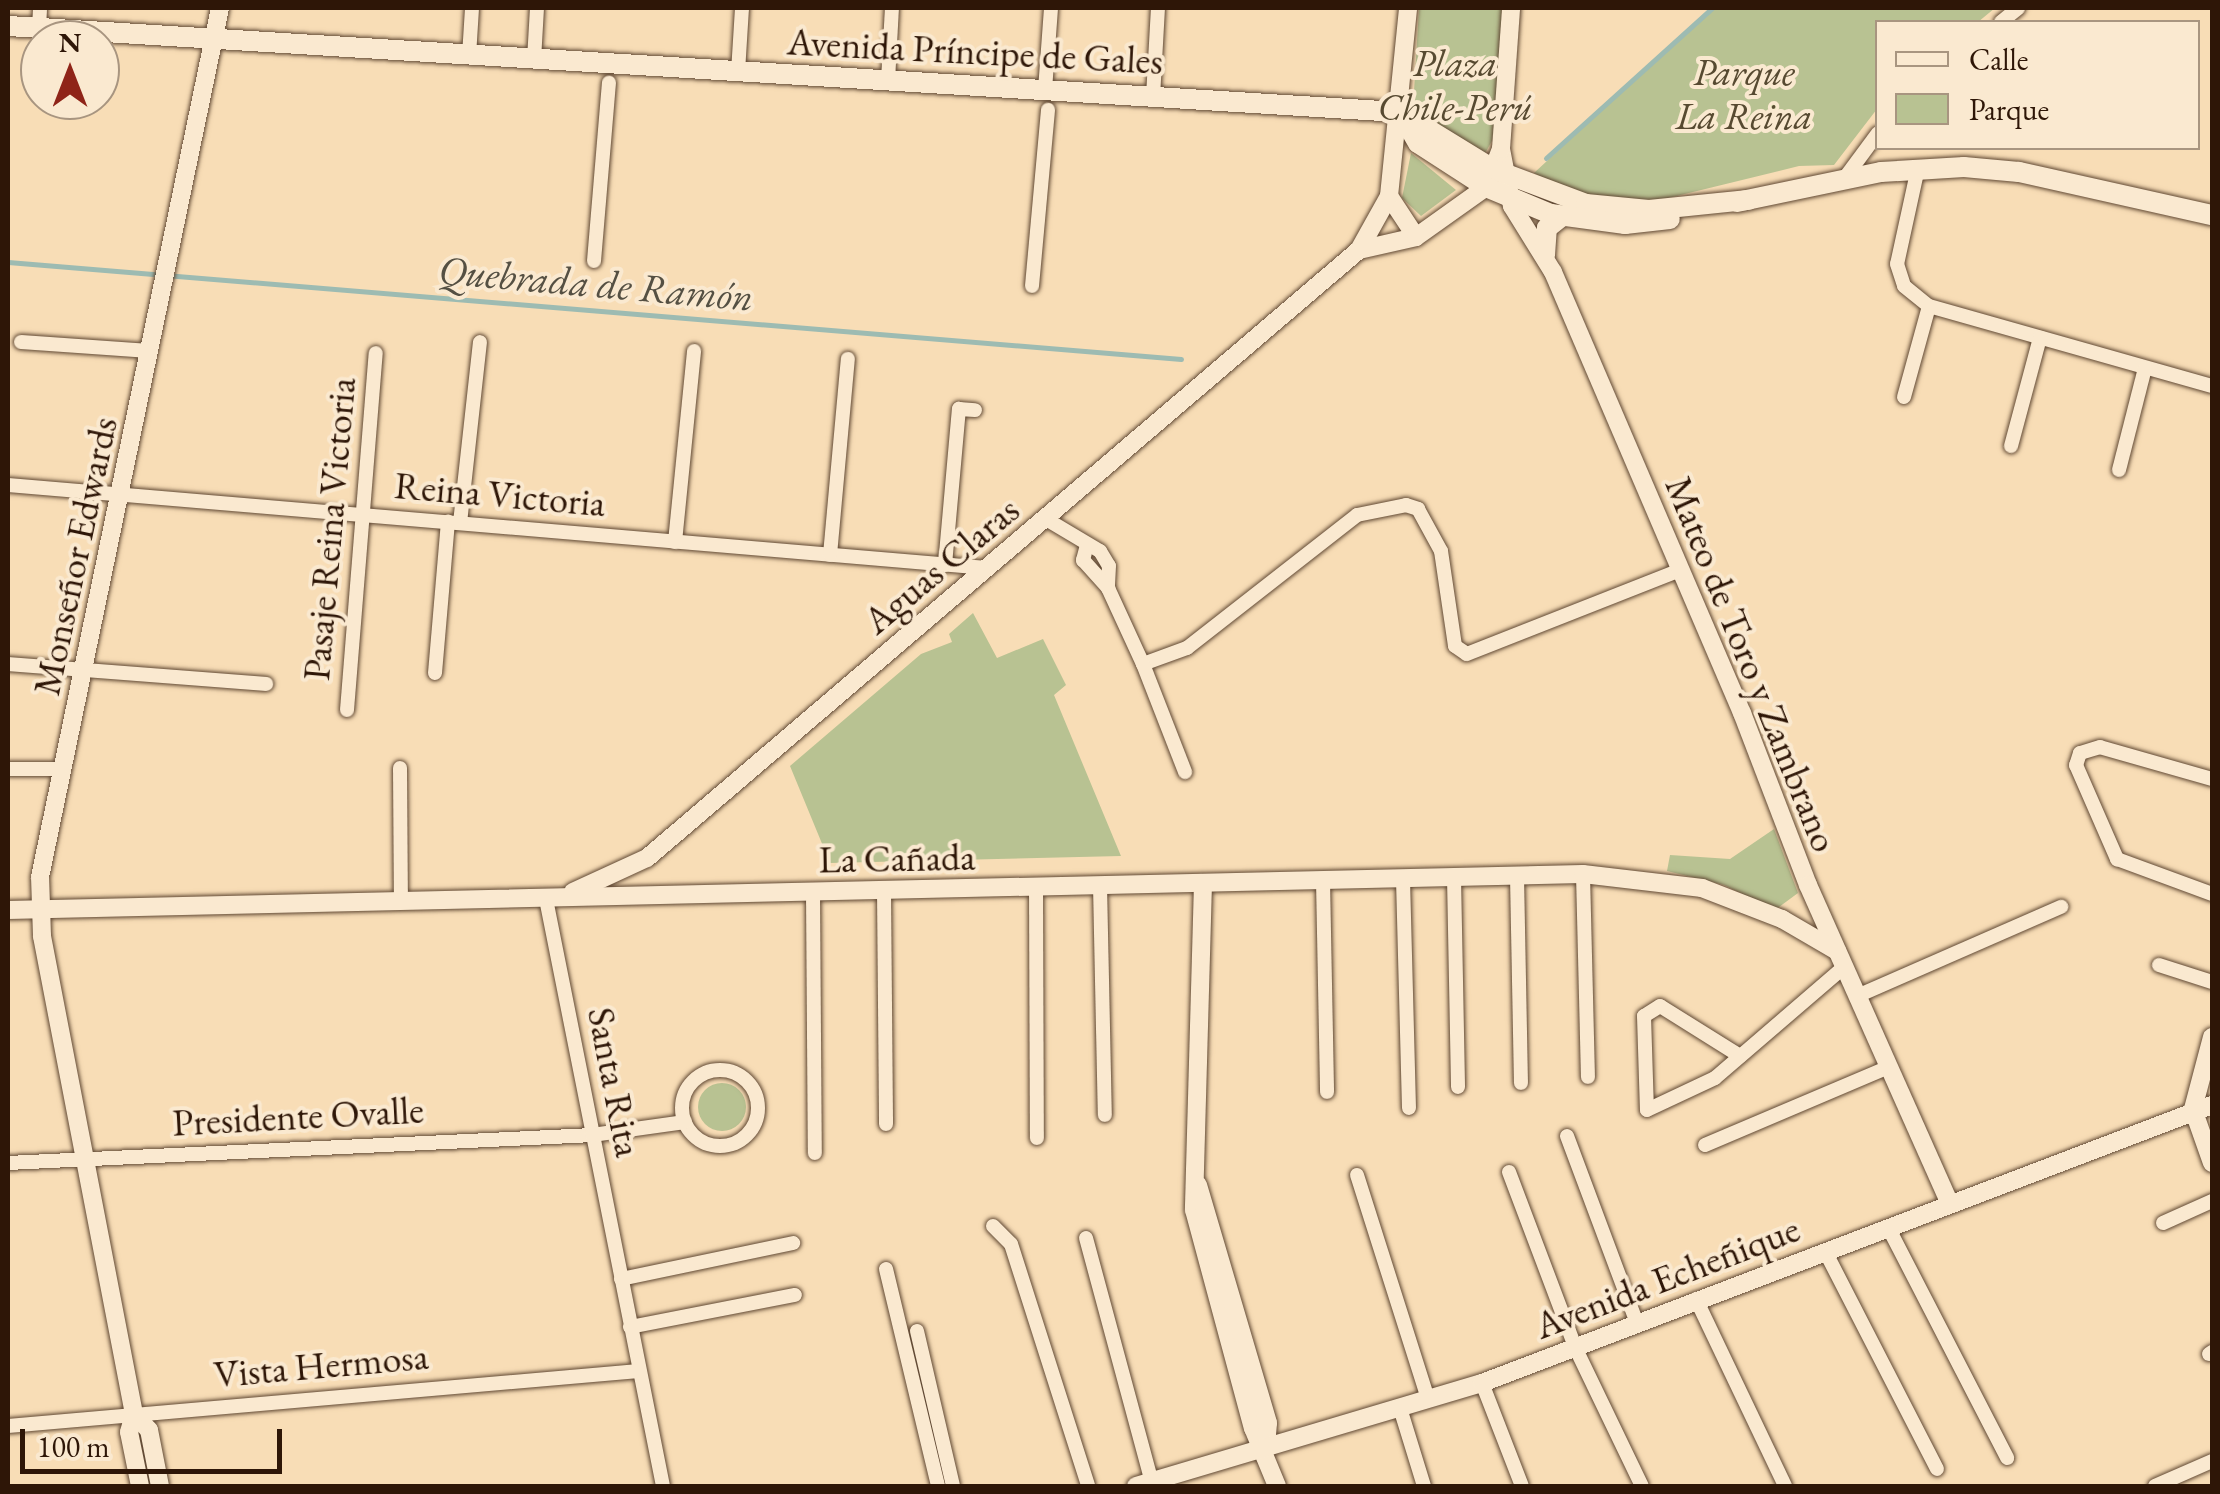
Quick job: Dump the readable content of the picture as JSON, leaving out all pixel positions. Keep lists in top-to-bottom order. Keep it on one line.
{"streets":{"main road":["Avenida Príncipe de Gales"],"street":["Reina Victoria","Pasaje Reina Victoria","Monseñor Edwards","Aguas Claras","Mateo de Toro y Zambrano","La Cañada","Santa Rita","Presidente Ovalle","Avenida Echeñique","Vista Hermosa"]},"crossings":[["Avenida Príncipe de Gales","Monseñor Edwards"],["Avenida Príncipe de Gales","Aguas Claras"],["Reina Victoria","Pasaje Reina Victoria"],["Reina Victoria","Monseñor Edwards"],["Reina Victoria","Aguas Claras"],["Monseñor Edwards","La Cañada"],["Monseñor Edwards","Presidente Ovalle"],["Monseñor Edwards","Vista Hermosa"],["Aguas Claras","La Cañada"],["Aguas Claras","Santa Rita"],["Mateo de Toro y Zambrano","La Cañada"],["Mateo de Toro y Zambrano","Avenida Echeñique"],["La Cañada","Santa Rita"],["Santa Rita","Presidente Ovalle"],["Santa Rita","Vista Hermosa"]],"water":["Quebrada de Ramón"],"parks":["Plaza Chile-Perú","Parque La Reina"],"legend":["Calle","Parque"],"scale_bar":"100 m","north":"top"}
